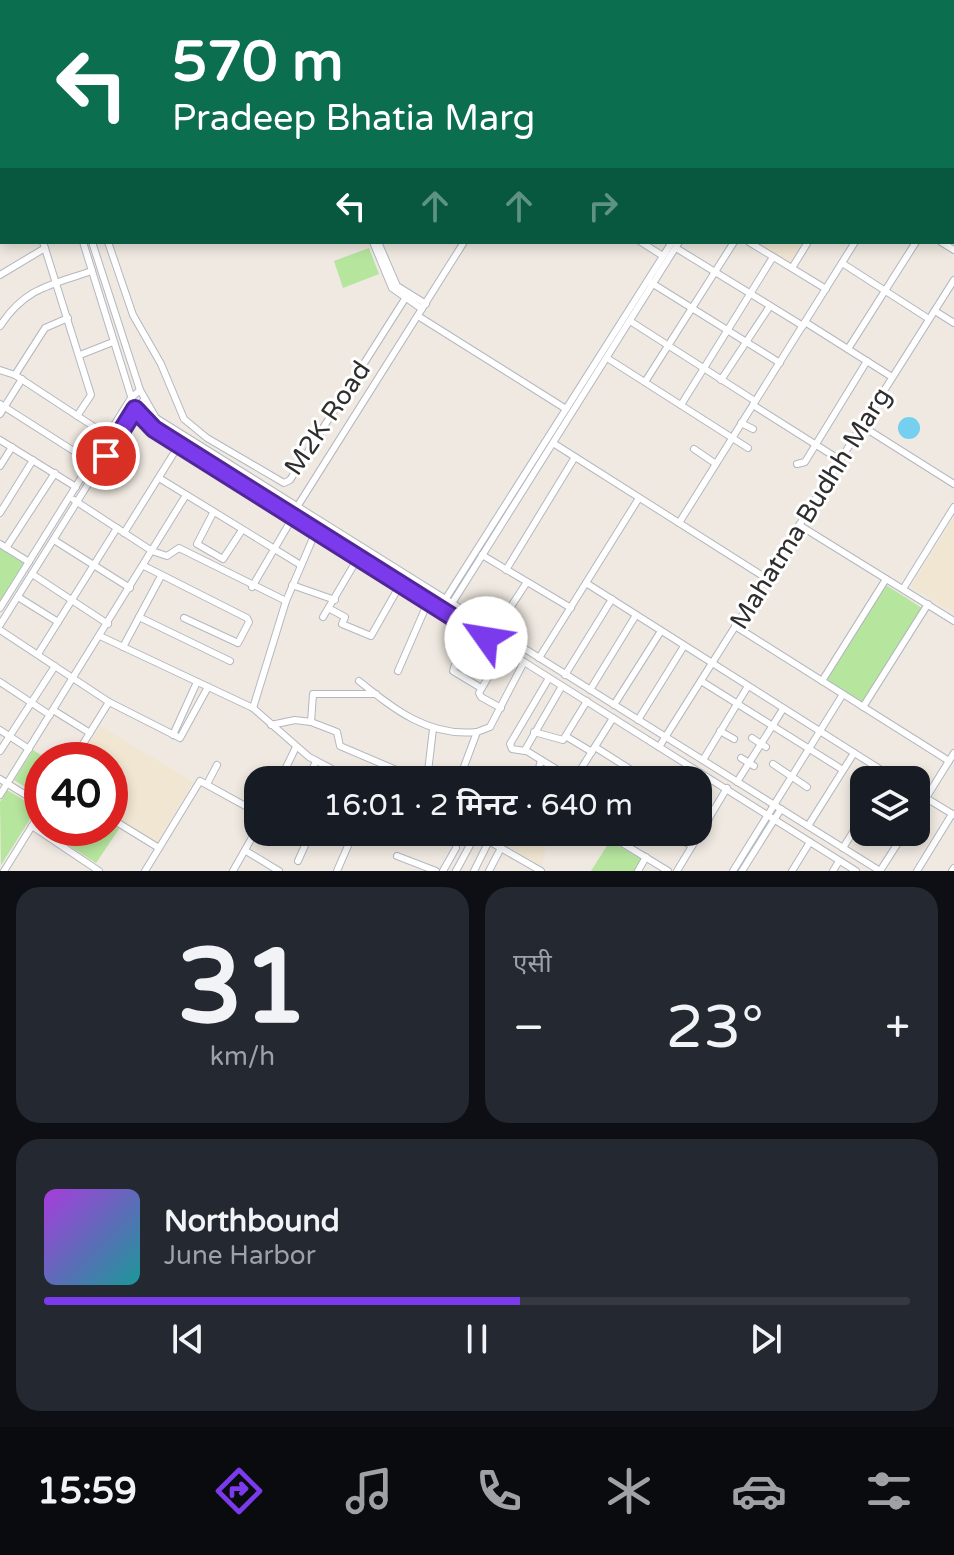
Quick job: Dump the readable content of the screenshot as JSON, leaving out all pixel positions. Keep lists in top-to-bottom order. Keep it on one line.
{"streets":{"street":["M2K Road","Mahatma Budhh Marg"]},"page":{"turn":["570 m","Pradeep Bhatia Marg"],"limit":"40","trip":"16:01 · 2 मिनट · 640 m","tile":[["31","km/h"],"एसी"],"heat":["−","23°","+"],"song":["Northbound","June Harbor"],"tabs":"15:59"}}
